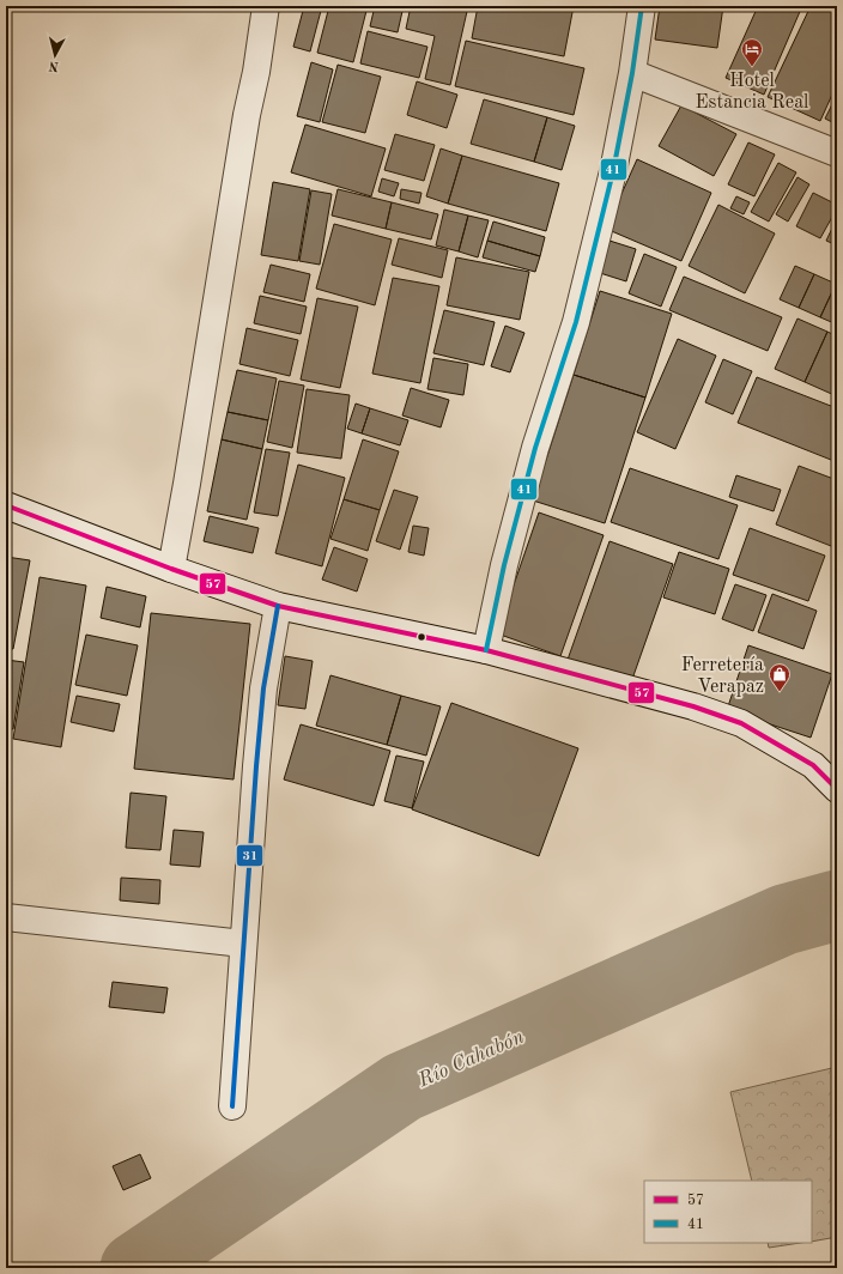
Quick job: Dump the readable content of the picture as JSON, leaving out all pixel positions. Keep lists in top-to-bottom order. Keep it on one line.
{"water":["Río Cahabón"],"places":{"hotel":["Hotel Estancia Real"],"shop":["Ferretería Verapaz"]},"lines":["transit line 41","transit line 57","transit line 31"],"legend":["57","41"],"north":"bottom"}
